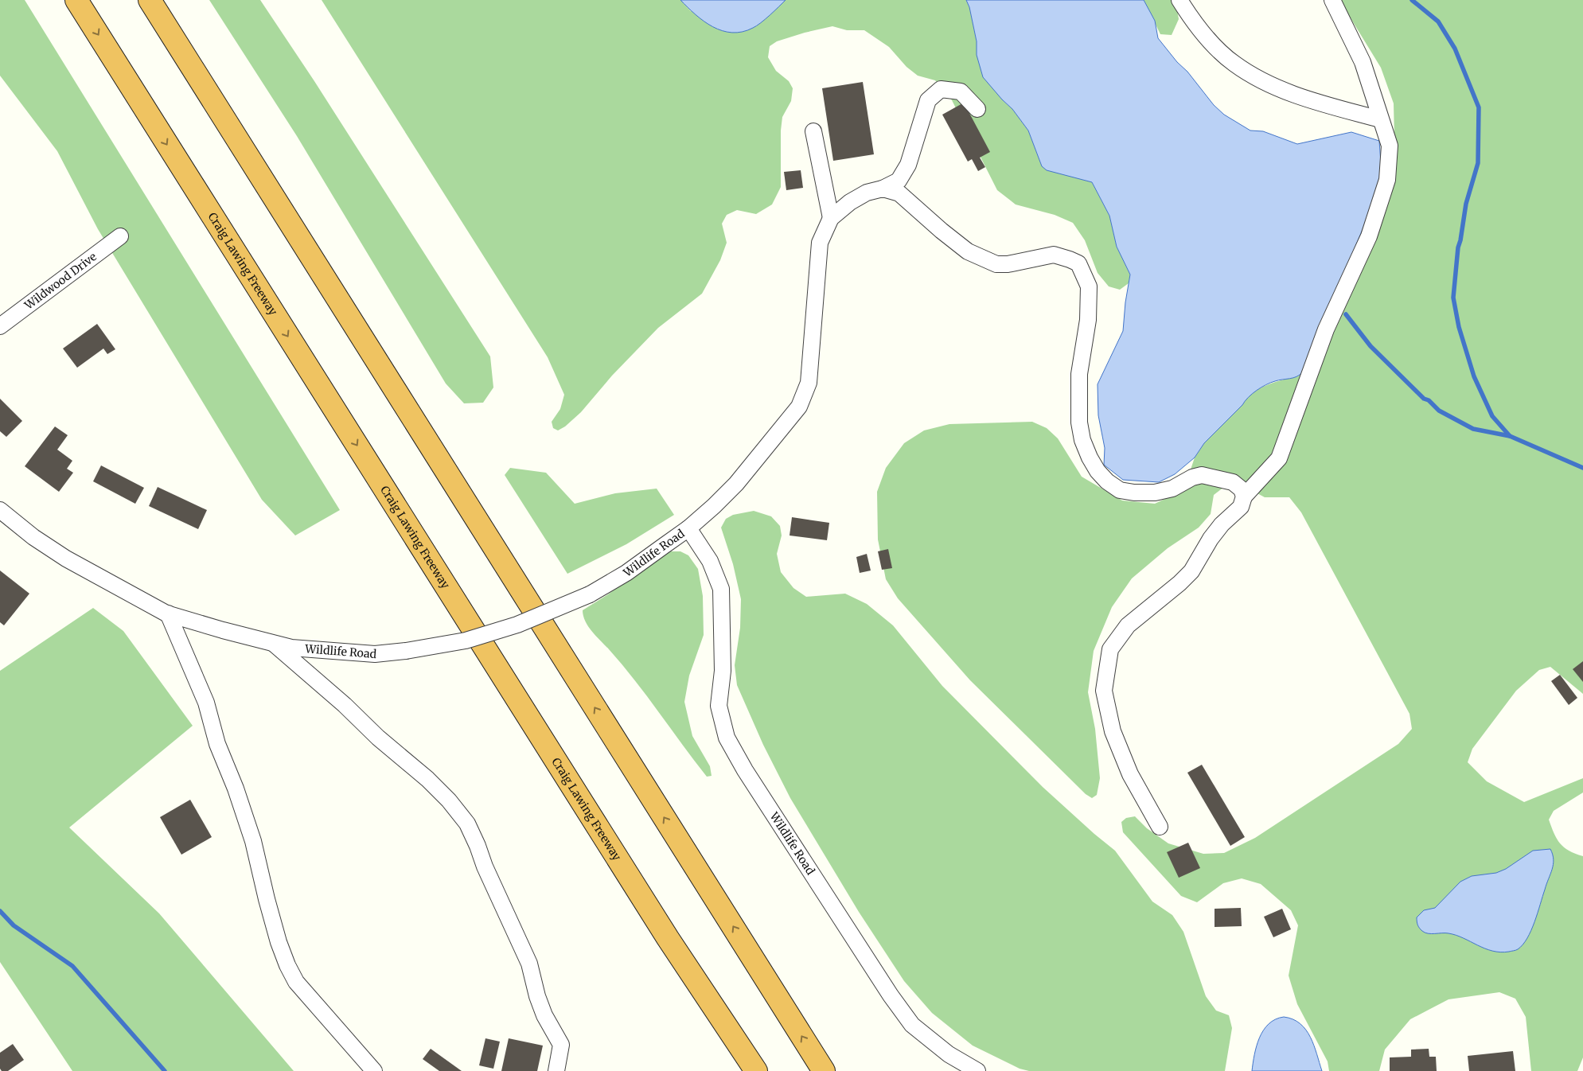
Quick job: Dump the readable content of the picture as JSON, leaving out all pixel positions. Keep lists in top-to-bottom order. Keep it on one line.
{"streets":{"highway":["Craig Lawing Freeway"],"street":["Wildwood Drive","Wildlife Road"]}}
